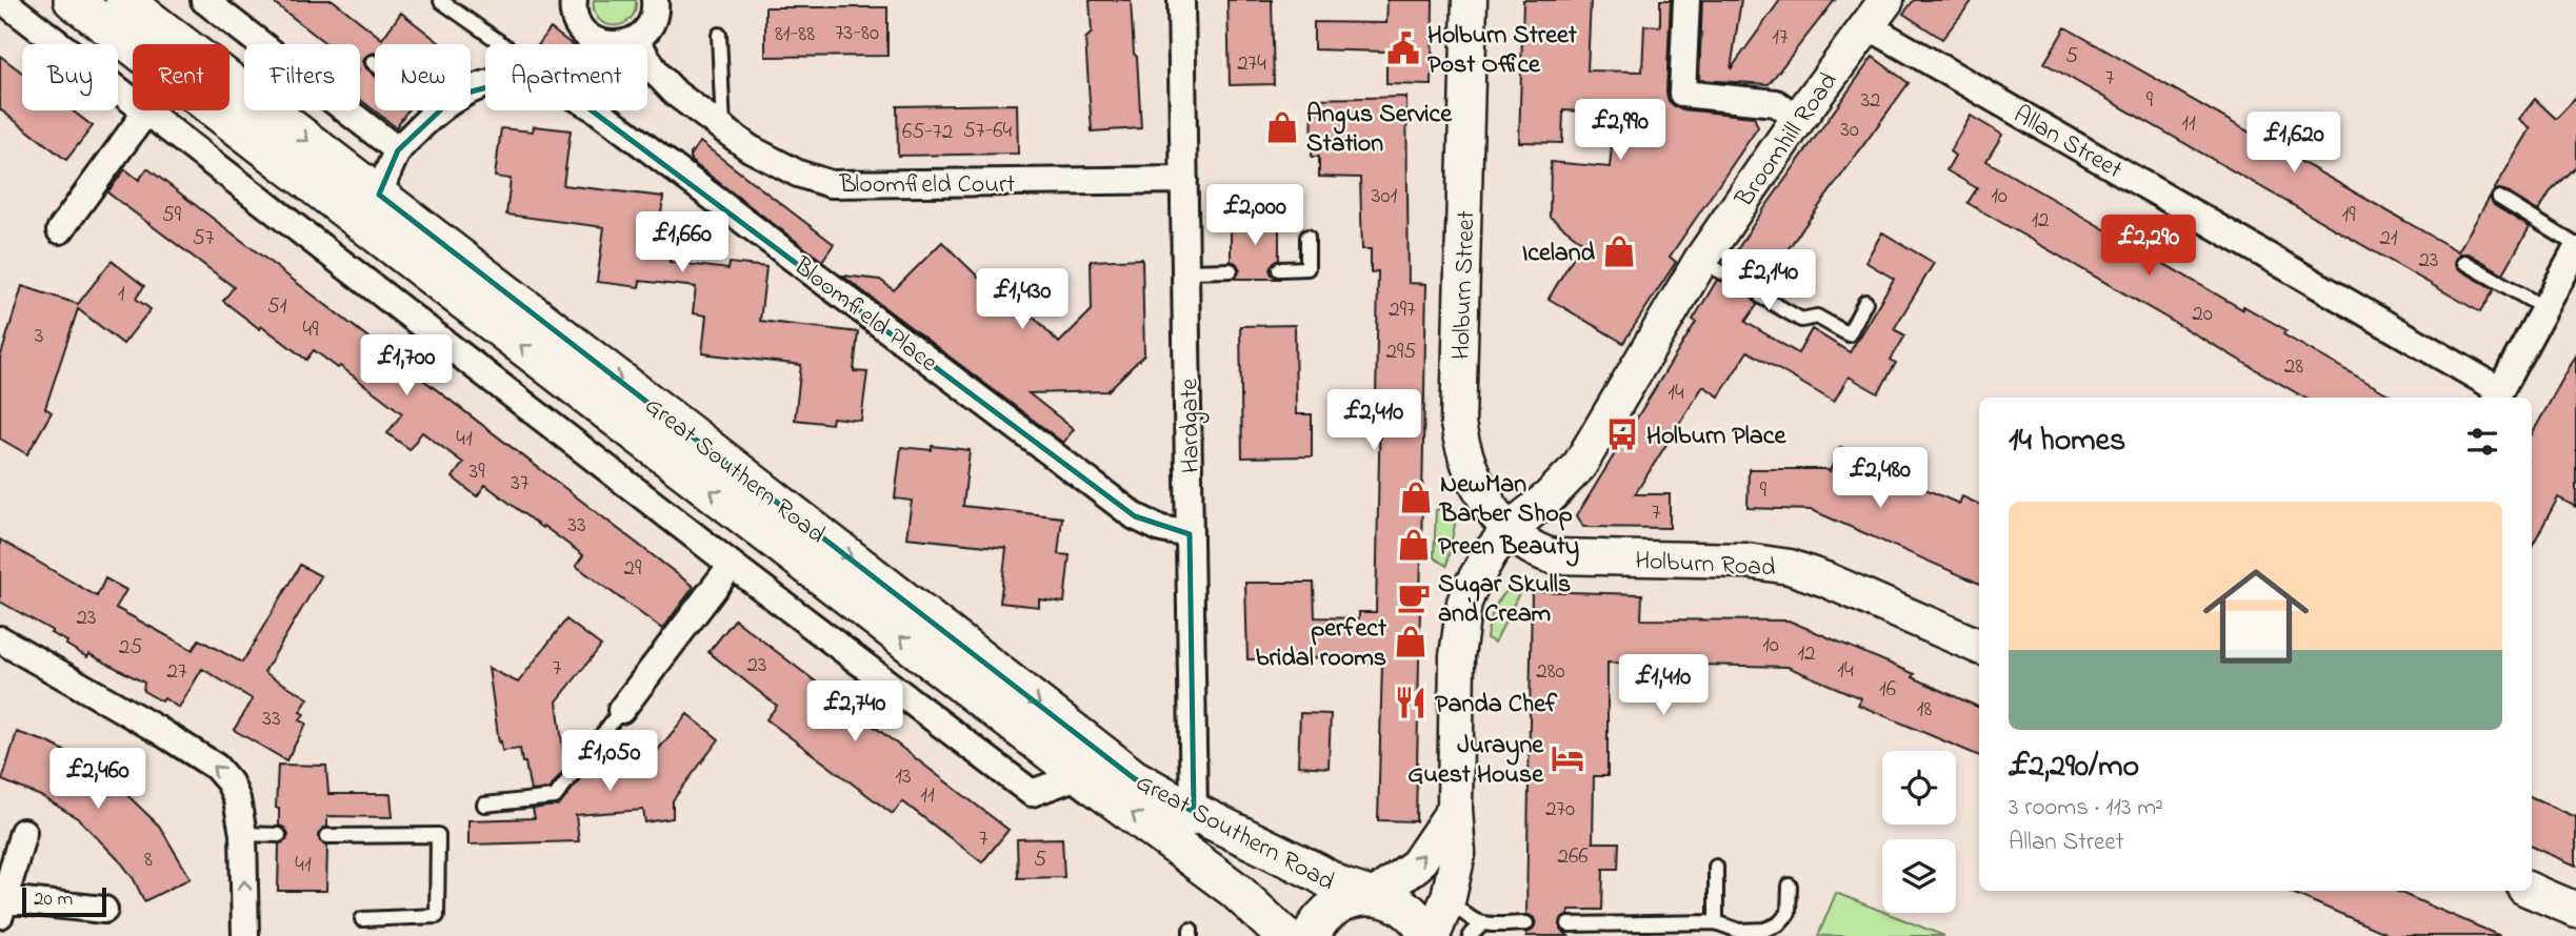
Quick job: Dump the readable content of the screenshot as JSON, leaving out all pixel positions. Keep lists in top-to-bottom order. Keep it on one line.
{"streets":{"main road":["Great Southern Road"],"street":["Broomhill Road","Allan Street","Bloomfield Court","Holburn Street","Bloomfield Place","Hardgate","Holburn Road"]},"crossings":[["Broomhill Road","Allan Street"],["Broomhill Road","Holburn Street"],["Broomhill Road","Holburn Road"],["Bloomfield Court","Hardgate"],["Holburn Street","Holburn Road"],["Bloomfield Place","Hardgate"],["Bloomfield Place","Great Southern Road"],["Hardgate","Great Southern Road"]],"places":{"public building":["Holburn Street Post Office"],"shop":["Angus Service Station","Iceland","NewMan Barber Shop","Preen Beauty","perfect bridal rooms"],"bus stop":["Holburn Place"],"cafe":["Sugar Skulls and Cream"],"restaurant":["Panda Chef"],"hotel":["Jurayne Guest House"]},"house_numbers":["73-80","81-88","17","5","274","7","32","9","11","30","57-64","65-72","301","10","59","19","12","57","21","23","1","51","297","20","49","3","295","28","14","41","39","37","9","7","33","29","23","10","25","12","23","7","14","27","280","16","18","33","13","11","270","7","266","8","5","41"],"scale_bar":"20 m","page":{"chip":["Buy","Rent","Filters","New","Apartment"],"price":["£2,990","£1,620","£2,000","£1,660","£2,290","£2,140","£1,430","£1,700","£2,410","£2,480","£1,410","£2,740","£1,050","£2,460"],"heading":"14 homes","list":[{"name":"£2,290/mo","note":"3 rooms · 113 m² · Allan Street"}],"scale":"20 m"}}
